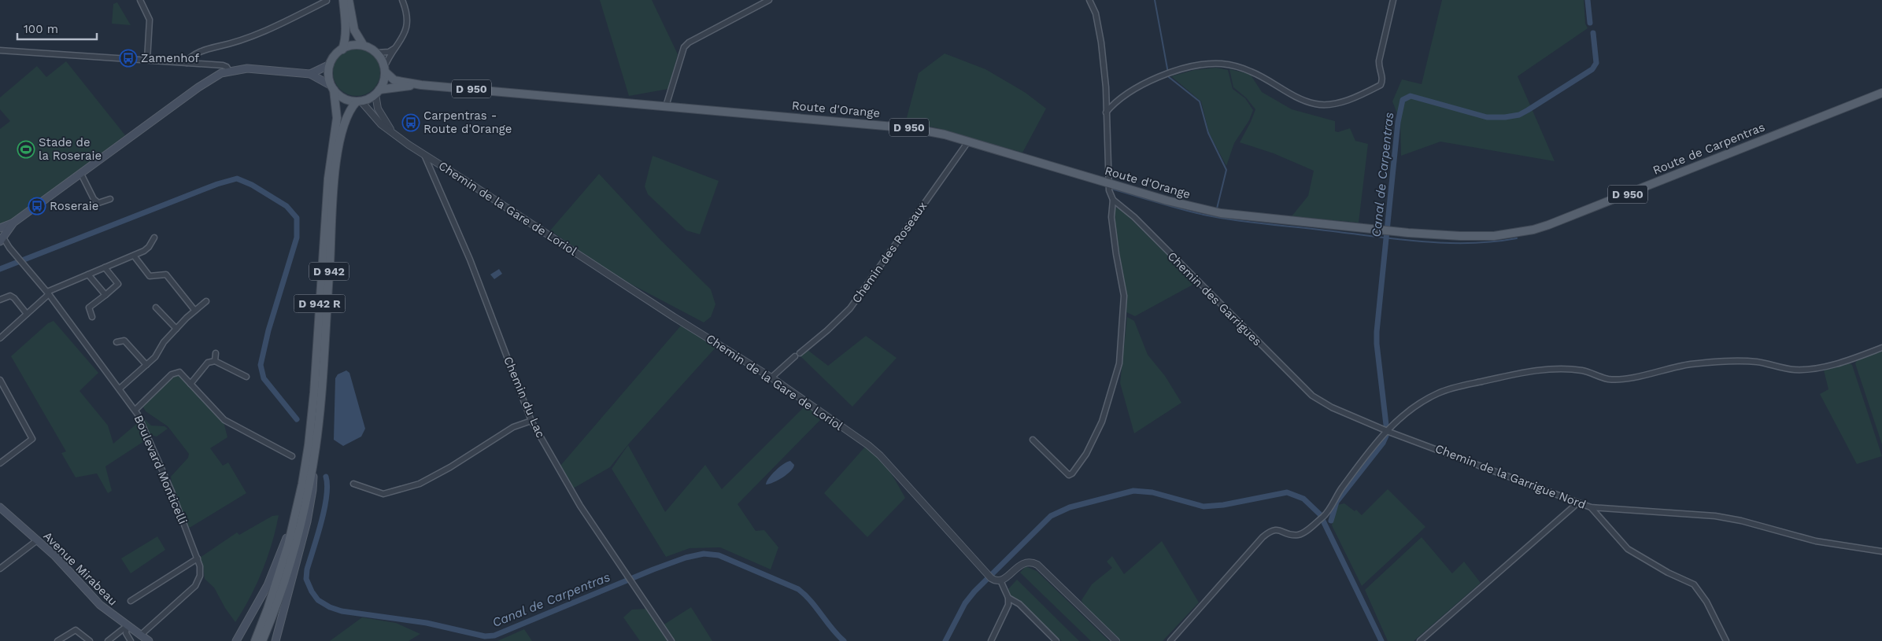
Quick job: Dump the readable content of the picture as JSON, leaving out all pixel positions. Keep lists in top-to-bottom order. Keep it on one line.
{"streets":{"main road":["D 950","Route d'Orange","Route de Carpentras","D 942","D 942 R","Avenue Mirabeau"],"street":["Chemin de la Gare de Loriol","Chemin des Roseaux","Chemin des Garrigues","Chemin du Lac","Boulevard Monticelli","Chemin de la Garrigue Nord"]},"crossings":[["D 950","Route d'Orange"],["D 950","Chemin de la Gare de Loriol"],["D 950","D 942"],["D 950","D 942 R"],["Route d'Orange","Route de Carpentras"],["Route d'Orange","Chemin de la Gare de Loriol"],["Route d'Orange","Chemin des Roseaux"],["Route d'Orange","D 942"],["Route d'Orange","D 942 R"],["Chemin de la Gare de Loriol","Chemin des Roseaux"],["Chemin de la Gare de Loriol","D 942"],["Chemin de la Gare de Loriol","D 942 R"],["Chemin de la Gare de Loriol","Chemin du Lac"],["D 942","D 942 R"],["Chemin des Garrigues","Chemin de la Garrigue Nord"],["Boulevard Monticelli","Avenue Mirabeau"]],"water":["Canal de Carpentras"],"places":{"bus stop":["Zamenhof","Carpentras - Route d'Orange","Roseraie"],"sports":["Stade de la Roseraie"]},"scale_bar":"100 m"}
